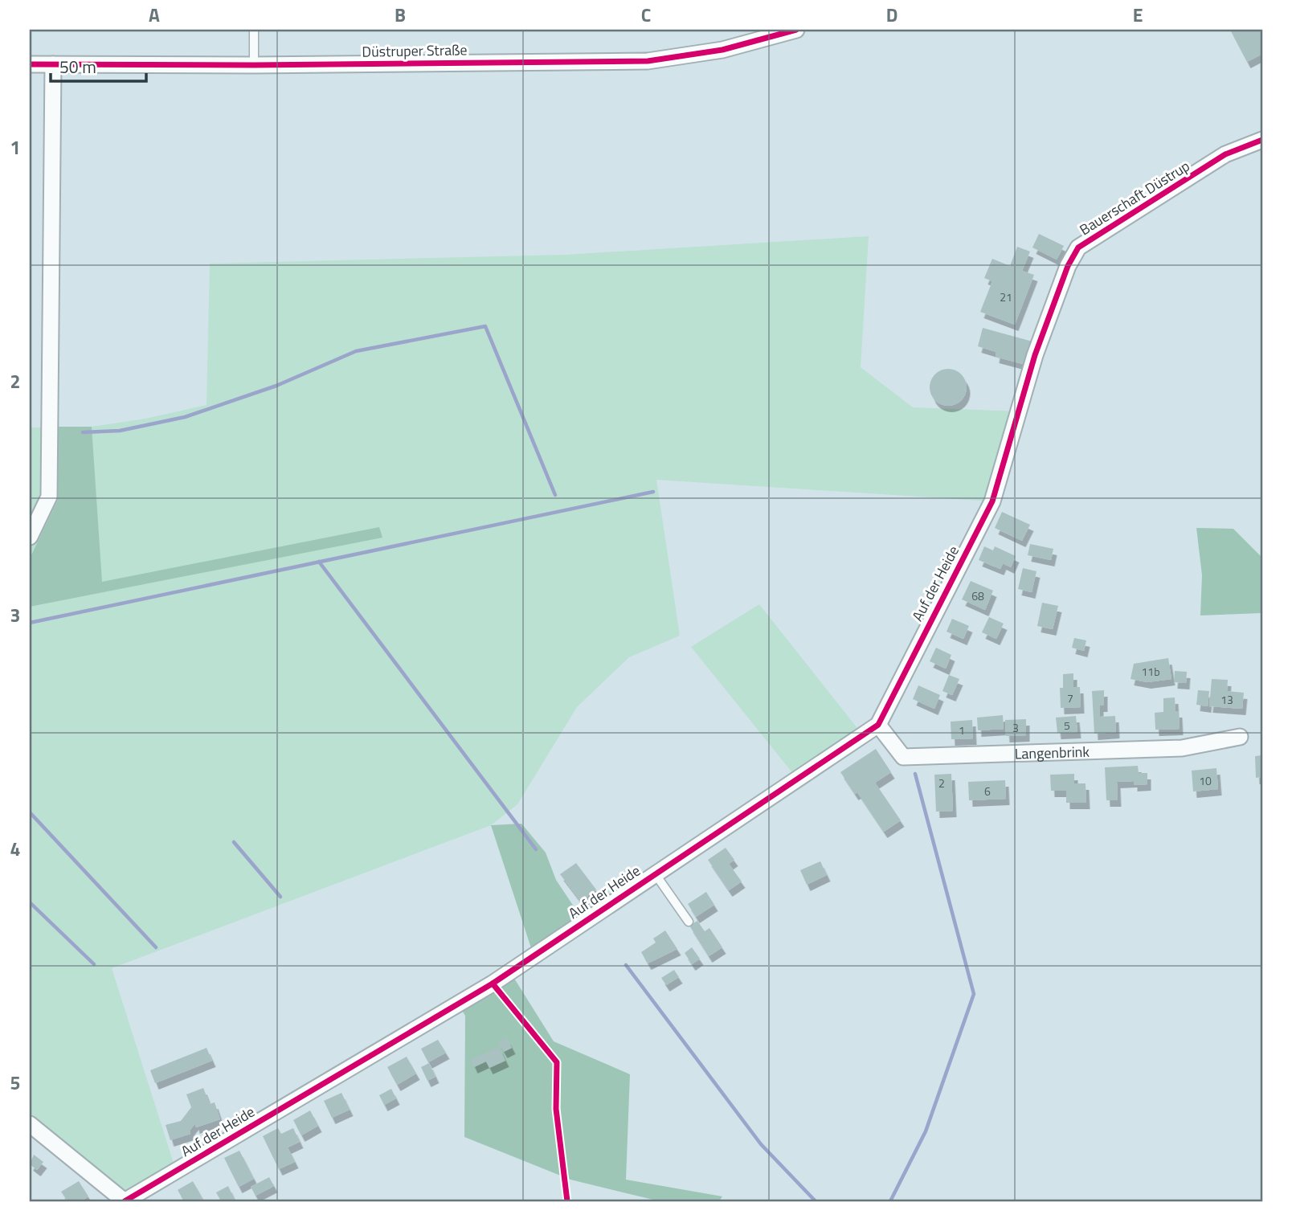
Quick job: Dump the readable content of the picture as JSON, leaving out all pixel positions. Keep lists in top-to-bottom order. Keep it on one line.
{"streets":{"street":["Düstruper Straße","Bauerschaft Düstrup","Auf der Heide","Langenbrink"]},"crossings":[["Bauerschaft Düstrup","Auf der Heide"],["Auf der Heide","Langenbrink"]],"house_numbers":["21","68","11b","7","13","5","3","1","10","2","6"],"scale_bar":"50 m","grid":{"columns":["A","B","C","D","E"],"rows":["1","2","3","4","5"]}}
